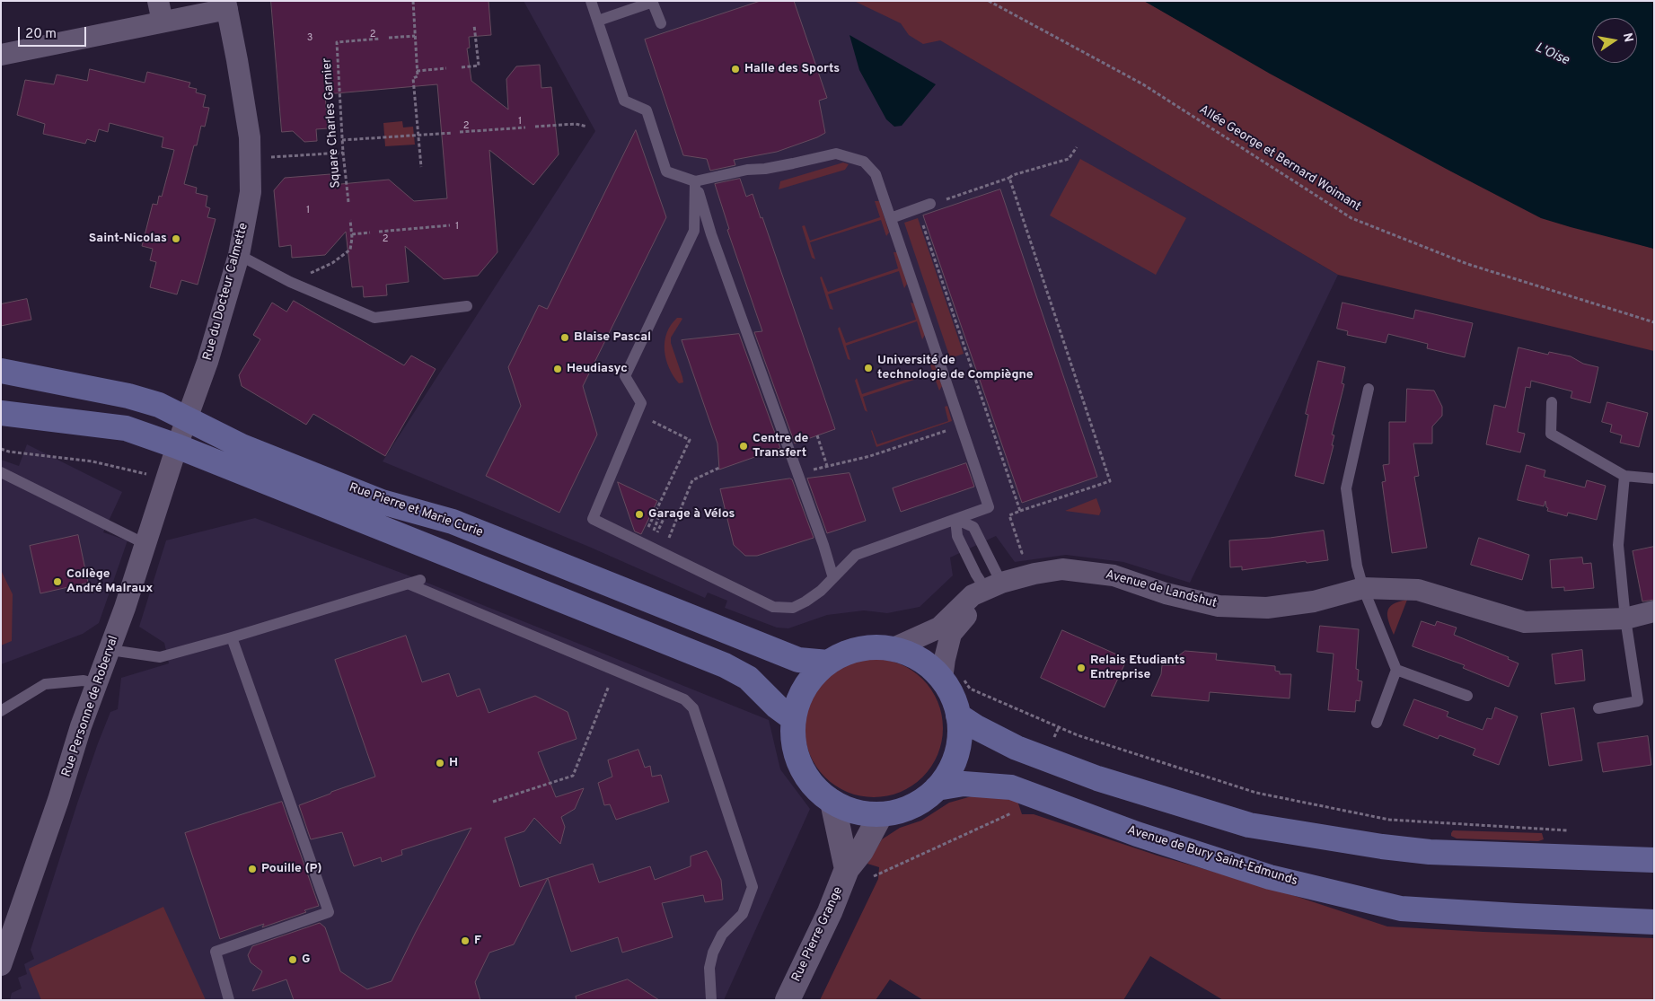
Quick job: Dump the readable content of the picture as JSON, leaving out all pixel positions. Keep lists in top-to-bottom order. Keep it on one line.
{"streets":{"main road":["Rue Pierre et Marie Curie","Avenue de Bury Saint-Edmunds"],"street":["Rue du Docteur Calmette","Avenue de Landshut","Rue Personne de Roberval","Rue Pierre Grange"],"path":["Square Charles Garnier","Allée George et Bernard Woimant"]},"crossings":[["Rue du Docteur Calmette","Rue Pierre et Marie Curie"],["Rue du Docteur Calmette","Rue Personne de Roberval"],["Rue Pierre et Marie Curie","Rue Personne de Roberval"]],"water":["L'Oise"],"places":["Halle des Sports","Saint-Nicolas","Blaise Pascal","Université de technologie de Compiègne","Heudiasyc","Centre de Transfert","Garage à Vélos","Collège André Malraux","Relais Etudiants Entreprise","H","Pouille (P)","F","G"],"house_numbers":["2","3","1","2","1","1","2"],"scale_bar":"20 m","north":"right"}
